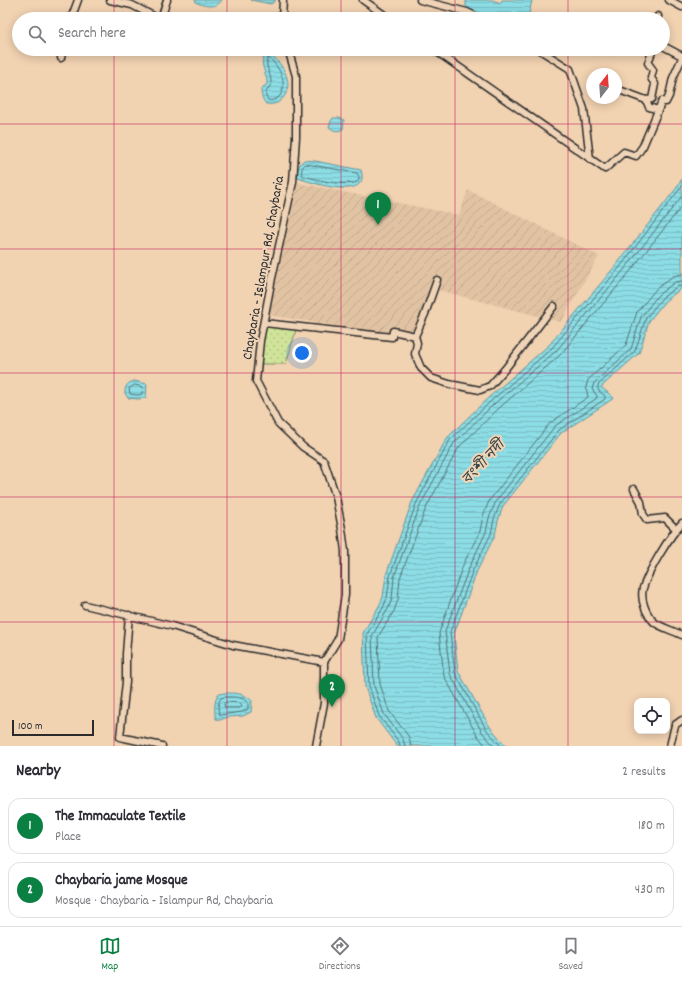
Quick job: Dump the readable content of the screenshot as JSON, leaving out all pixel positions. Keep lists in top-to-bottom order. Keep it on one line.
{"streets":{"street":["Chaybaria - Islampur Rd, Chaybaria"]},"water":["বংশী নদী"],"scale_bar":"100 m","north":"top","page":{"search":"Search here","pins":["1","2"],"scale":"100 m","heading":["Nearby","2 results"],"list":[{"mark":"1","name":"The Immaculate Textile","note":"Place","value":"180 m"},{"mark":"2","name":"Chaybaria jame Mosque","note":"Mosque · Chaybaria - Islampur Rd, Chaybaria","value":"430 m"}],"nav":["Map","Directions","Saved"]}}
